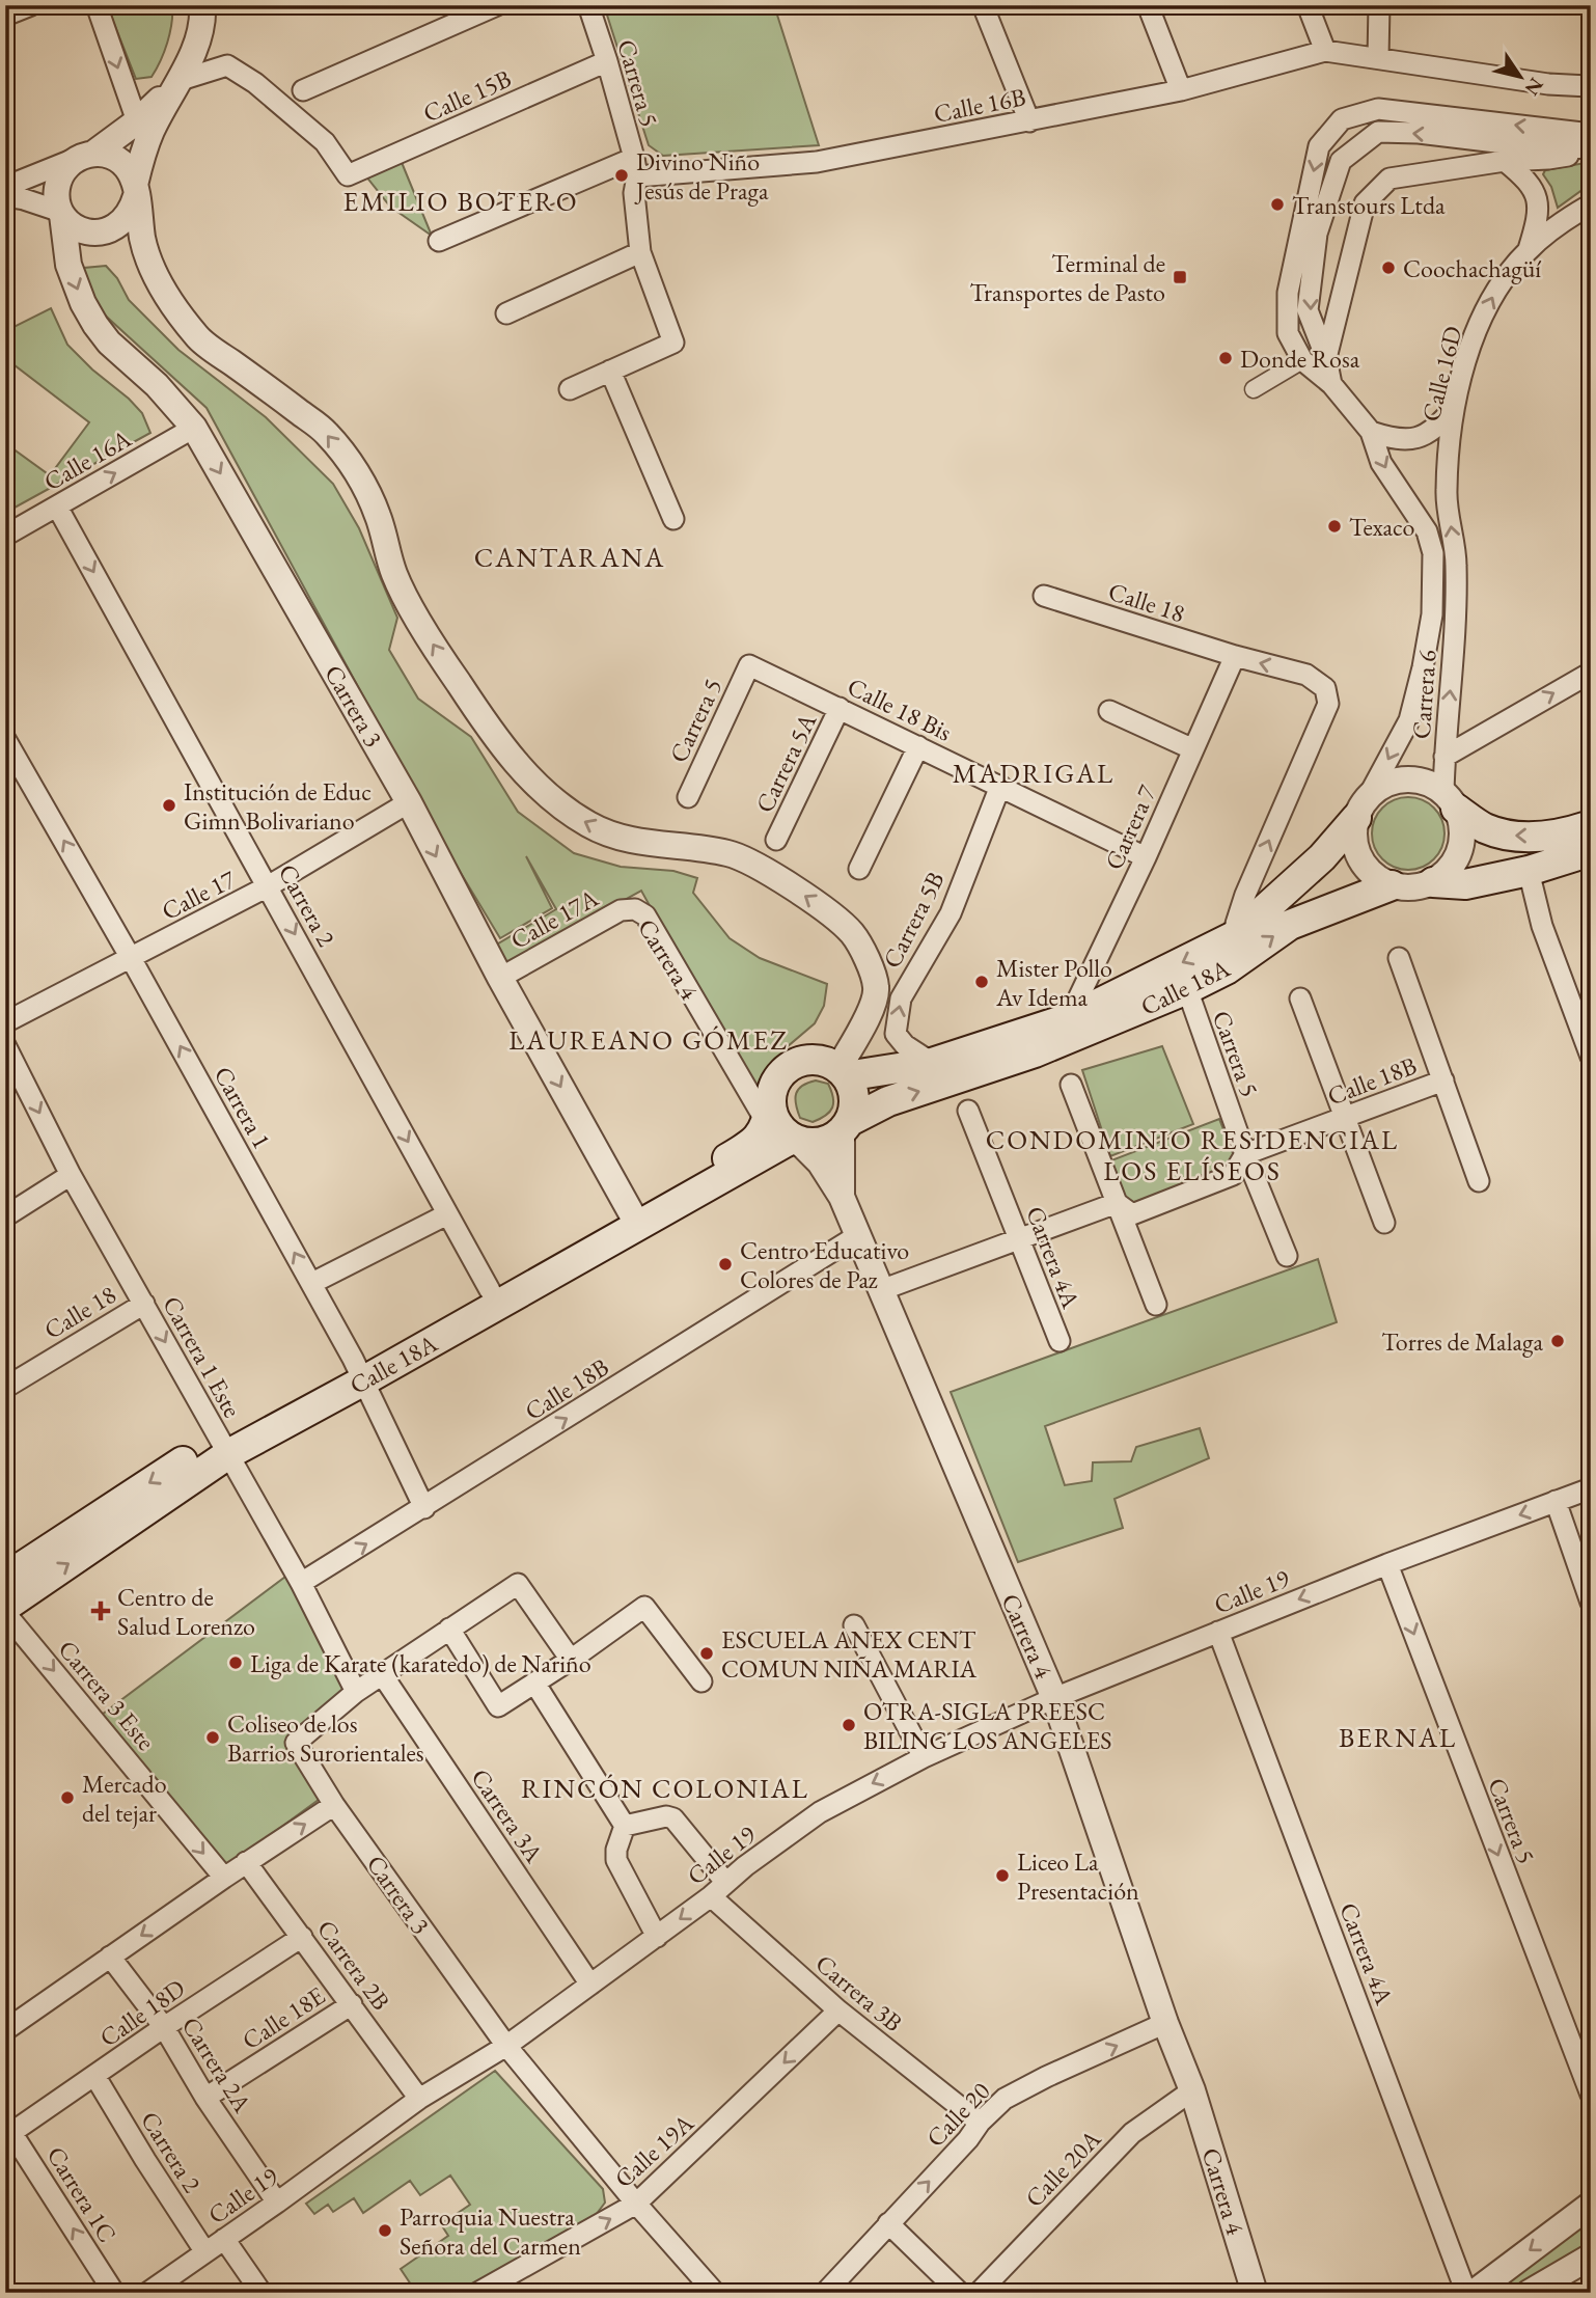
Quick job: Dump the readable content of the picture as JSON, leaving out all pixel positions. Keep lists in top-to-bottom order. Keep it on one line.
{"streets":{"main road":["Calle 18A"],"street":["Carrera 5","Calle 15B","Calle 16B","Calle 16D","Calle 16A","Calle 18","Carrera 6","Carrera 3","Calle 18 Bis","Carrera 5A","Carrera 7","Calle 17","Carrera 2","Calle 17A","Carrera 5B","Carrera 4","Calle 18B","Carrera 1","Carrera 4A","Carrera 1 Este","Calle 19","Carrera 3 Este","Carrera 3A","Carrera 2B","Carrera 3B","Calle 18D","Calle 18E","Carrera 2A","Calle 20","Calle 19A","Calle 20A","Carrera 1C"]},"crossings":[["Carrera 5","Calle 15B"],["Carrera 5","Calle 16B"],["Carrera 5","Calle 18 Bis"],["Carrera 5","Calle 18A"],["Carrera 5","Calle 18B"],["Carrera 5","Calle 19"],["Calle 16D","Carrera 6"],["Calle 16A","Carrera 3"],["Calle 16A","Carrera 2"],["Calle 18","Carrera 7"],["Calle 18","Calle 18A"],["Calle 18","Carrera 1 Este"],["Carrera 6","Calle 18A"],["Carrera 3","Calle 17"],["Carrera 3","Calle 17A"],["Carrera 3","Calle 18A"],["Carrera 3","Calle 19"],["Carrera 3","Calle 19A"],["Calle 18 Bis","Carrera 5A"],["Calle 18 Bis","Carrera 7"],["Calle 18 Bis","Carrera 5B"],["Carrera 7","Calle 18A"],["Calle 17","Carrera 2"],["Calle 17","Carrera 1"],["Carrera 2","Calle 18A"],["Carrera 2","Calle 19"],["Carrera 2","Calle 18D"],["Calle 17A","Carrera 4"],["Carrera 5B","Calle 18A"],["Carrera 4","Calle 18A"],["Carrera 4","Calle 18B"],["Carrera 4","Calle 19"],["Carrera 4","Calle 20"],["Carrera 4","Calle 20A"],["Calle 18A","Carrera 1"],["Calle 18A","Carrera 1 Este"],["Calle 18B","Carrera 1"],["Calle 18B","Carrera 4A"],["Calle 18B","Carrera 1 Este"],["Carrera 4A","Calle 19"],["Calle 19","Carrera 3A"],["Calle 19","Carrera 2B"],["Calle 19","Carrera 3B"],["Calle 19","Carrera 2A"],["Carrera 2B","Calle 18D"],["Carrera 2B","Calle 18E"],["Carrera 3B","Calle 20"],["Carrera 3B","Calle 19A"],["Calle 18D","Carrera 2A"],["Calle 18D","Carrera 1C"],["Calle 18E","Carrera 2A"]],"one_way":["Carrera 5","Calle 16A","Carrera 3","Carrera 2","Calle 18B","Carrera 1","Carrera 1 Este","Calle 19","Carrera 3 Este","Calle 20","Carrera 1C"],"districts":["EMILIO BOTERO","CANTARANA","MADRIGAL","LAUREANO GÓMEZ","CONDOMINIO RESIDENCIAL LOS ELÍSEOS","BERNAL","RINCÓN COLONIAL"],"places":{"other":["Divino Niño Jesús de Praga","Transtours Ltda","Coochachagüí","Donde Rosa","Texaco","Institución de Educ Gimn Bolivariano","Mister Pollo Av Idema","Centro Educativo Colores de Paz","Torres de Malaga","ESCUELA ANEX CENT COMUN NIÑA MARIA","Liga de Karate (karatedo) de Nariño","OTRA-SIGLA PREESC BILING LOS ANGELES","Coliseo de los Barrios Surorientales","Mercado del tejar","Liceo La Presentación","Parroquia Nuestra Señora del Carmen"],"transit":["Terminal de Transportes de Pasto"],"health":["Centro de Salud Lorenzo"]},"north":"bottom right"}
